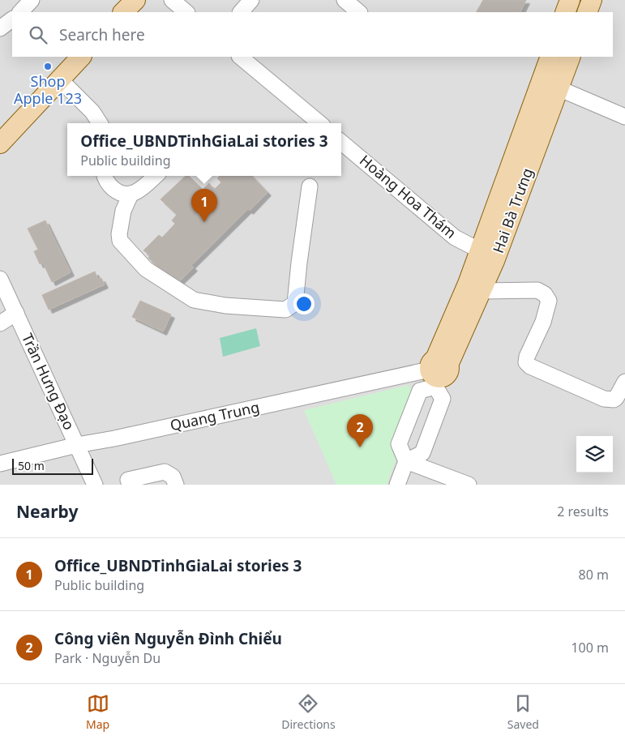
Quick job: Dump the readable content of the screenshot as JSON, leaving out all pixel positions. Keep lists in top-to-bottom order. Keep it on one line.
{"streets":{"main road":["Hai Bà Trưng"],"street":["Hoàng Hoa Thám","Trần Hưng Đạo","Quang Trung"]},"crossings":[["Hoàng Hoa Thám","Hai Bà Trưng"],["Hai Bà Trưng","Quang Trung"],["Trần Hưng Đạo","Quang Trung"]],"places":["Shop Apple 123"],"scale_bar":"50 m","page":{"search":"Search here","popup":["Office_UBNDTinhGiaLai stories 3","Public building"],"pins":["1","2"],"scale":"50 m","heading":["Nearby","2 results"],"list":[{"mark":"1","name":"Office_UBNDTinhGiaLai stories 3","note":"Public building","value":"80 m"},{"mark":"2","name":"Công viên Nguyễn Đình Chiểu","note":"Park · Nguyễn Du","value":"100 m"}],"nav":["Map","Directions","Saved"]}}
